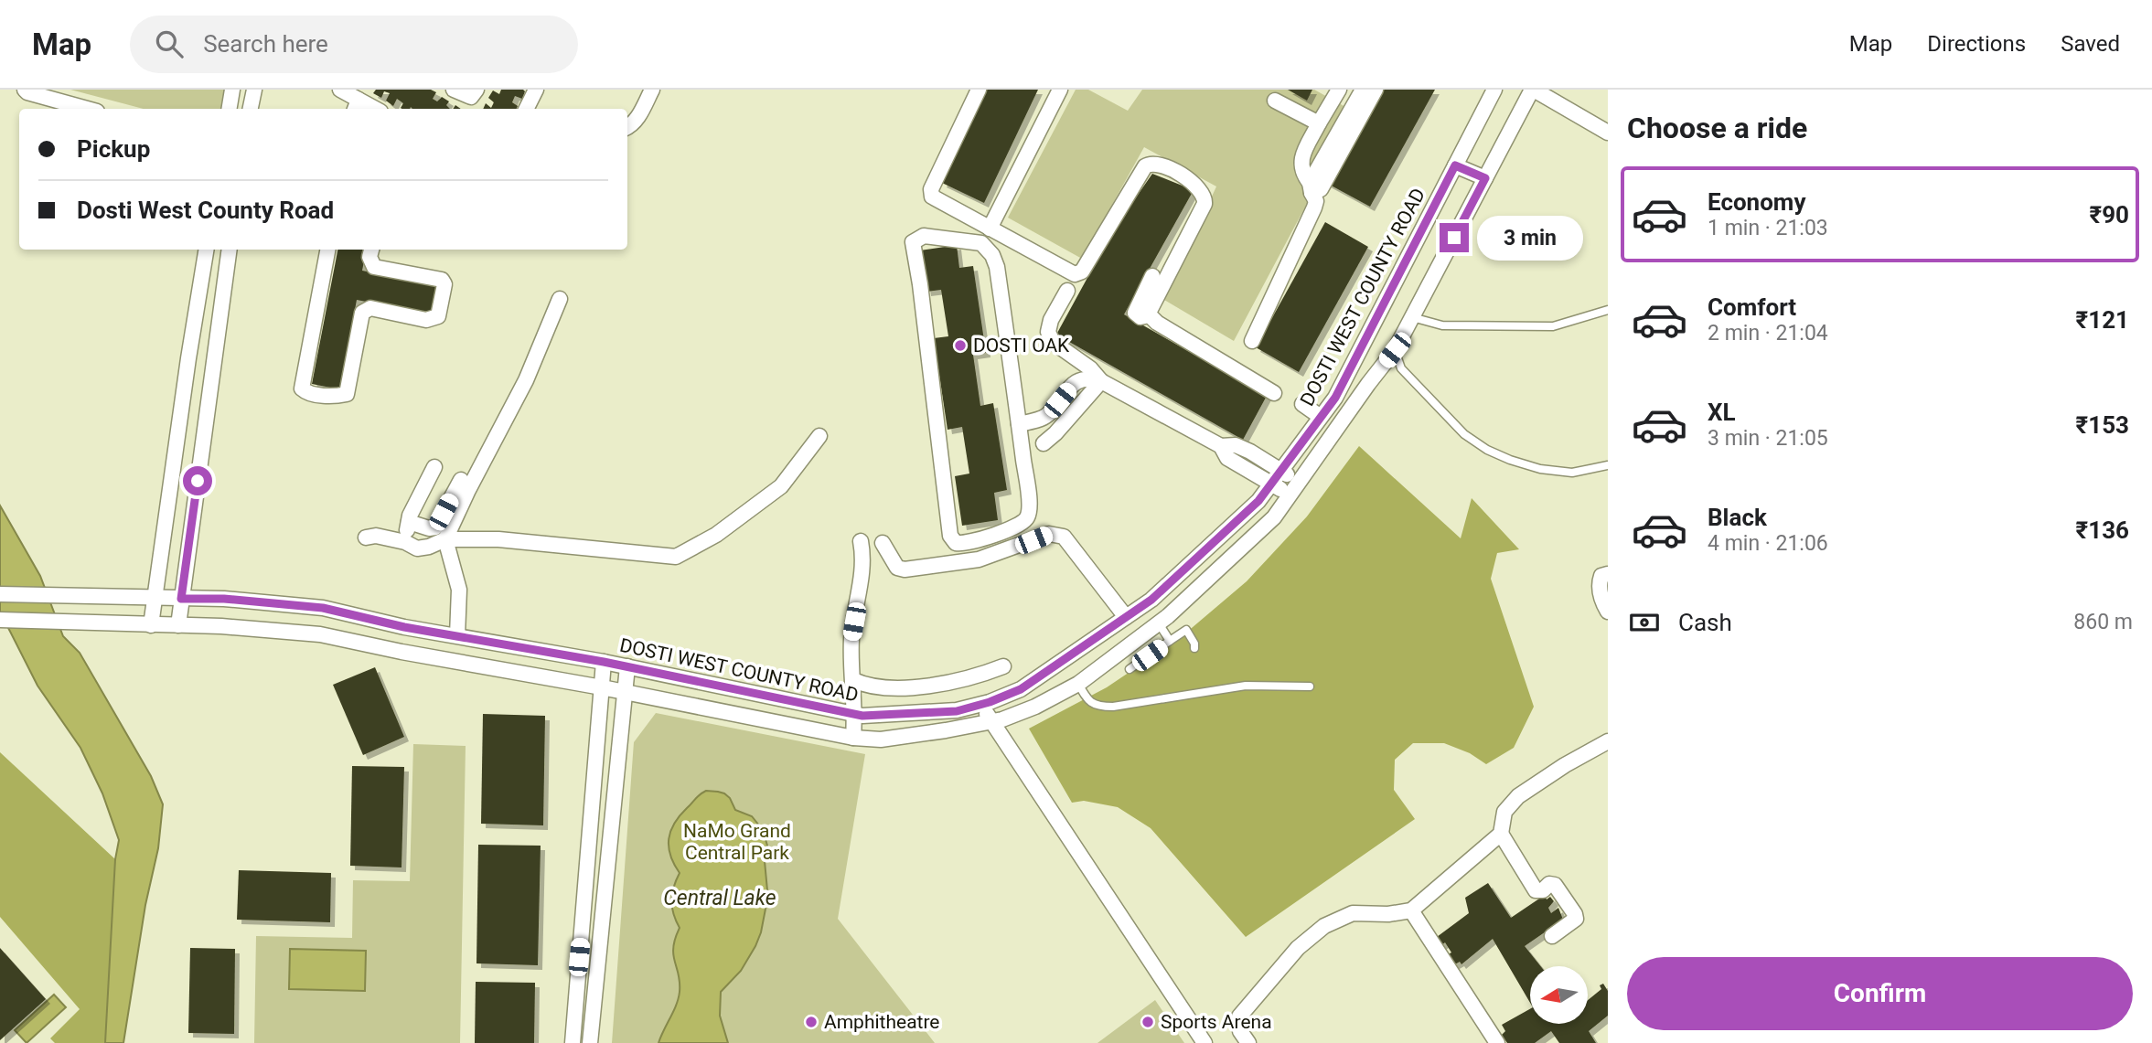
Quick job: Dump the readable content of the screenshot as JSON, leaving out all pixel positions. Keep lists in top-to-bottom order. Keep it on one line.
{"streets":{"street":["DOSTI WEST COUNTY ROAD"]},"water":["Central Lake"],"parks":["NaMo Grand Central Park"],"places":["DOSTI OAK","Amphitheatre","Sports Arena"],"north":"left","page":{"header":"Map","search":"Search here","nav":["Map","Directions","Saved"],"heading":"Choose a ride","banner":["Pickup","Dosti West County Road"],"list":[{"name":"Economy","note":"1 min · 21:03","value":"₹90"},{"name":"Comfort","note":"2 min · 21:04","value":"₹121"},{"name":"XL","note":"3 min · 21:05","value":"₹153"},{"name":"Black","note":"4 min · 21:06","value":"₹136"}],"bubble":"3 min","pay":["Cash","860 m"],"buttons":"Confirm"}}
